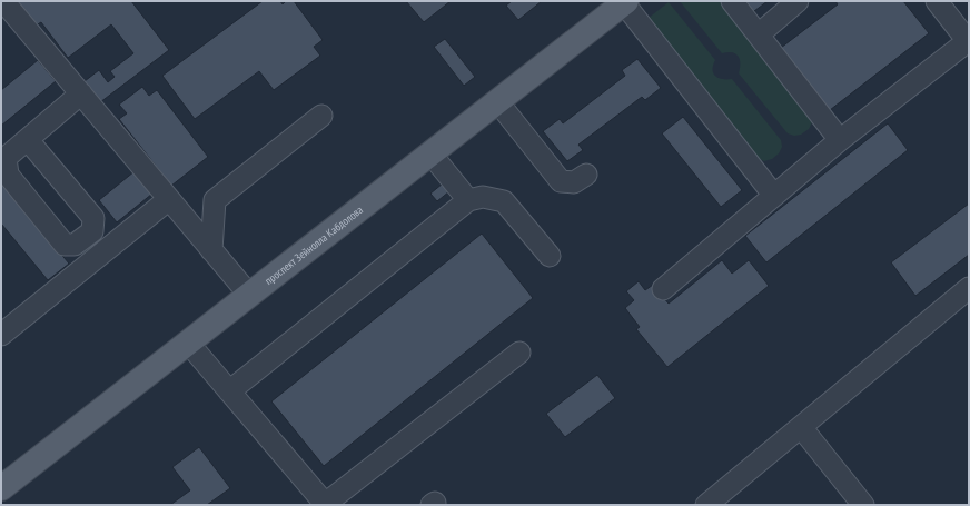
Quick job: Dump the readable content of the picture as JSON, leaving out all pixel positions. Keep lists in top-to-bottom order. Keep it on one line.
{"streets":{"main road":["проспект Зейнолла Кабдолова"]}}
